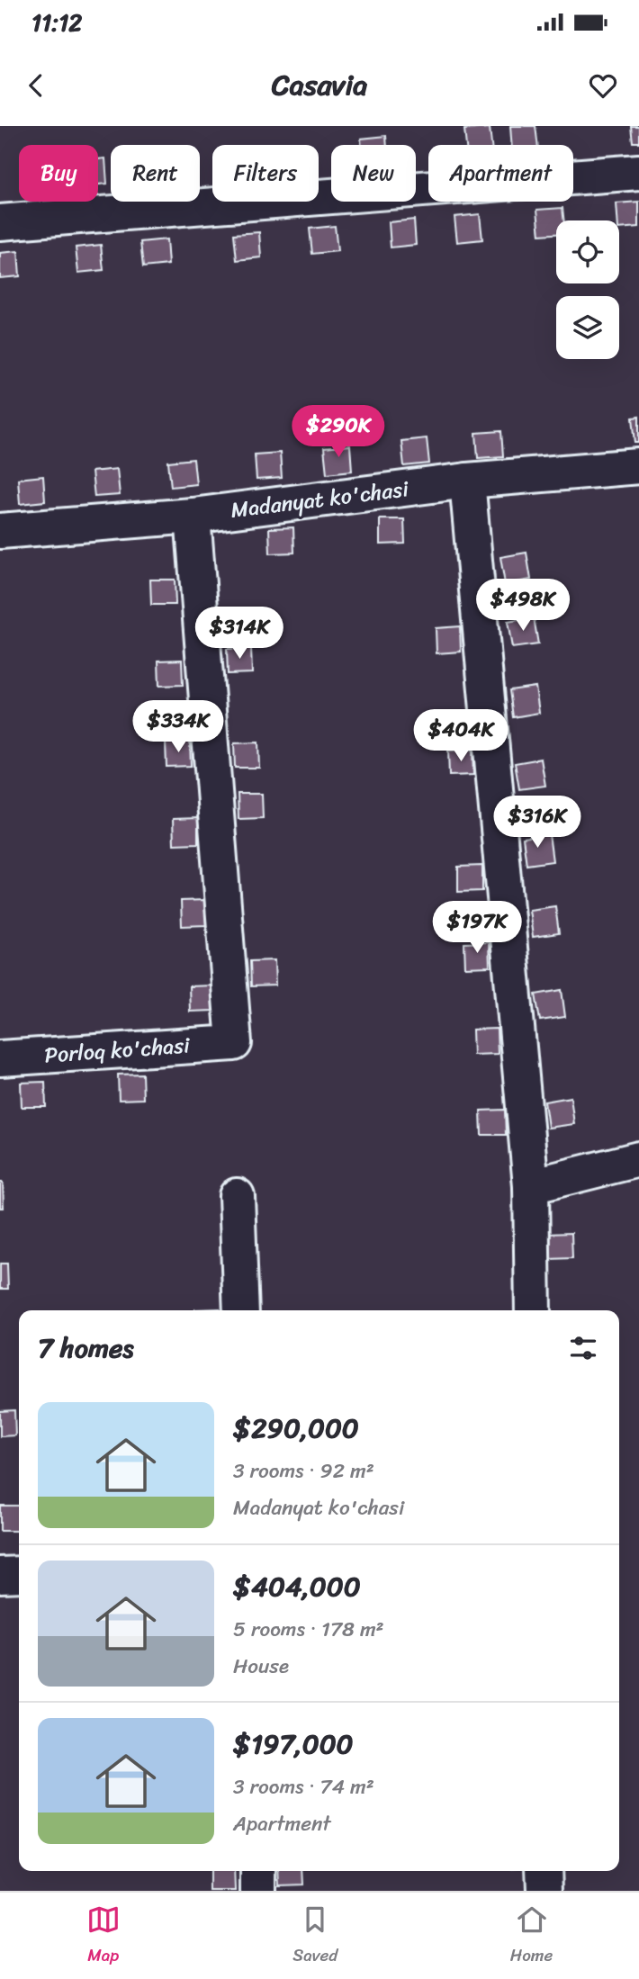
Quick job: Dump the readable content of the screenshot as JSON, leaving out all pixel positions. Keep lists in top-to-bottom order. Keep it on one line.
{"streets":{"street":["Madanyat ko'chasi","Porloq ko'chasi"]},"crossings":[["Madanyat ko'chasi","Porloq ko'chasi"]],"page":{"status":"11:12","header":"Casavia","chip":["Buy","Rent","Filters","New","Apartment"],"price":["$290K","$498K","$314K","$334K","$404K","$316K","$197K"],"heading":"7 homes","list":[{"name":"$290,000","note":"3 rooms · 92 m² · Madanyat ko'chasi"},{"name":"$404,000","note":"5 rooms · 178 m² · House"},{"name":"$197,000","note":"3 rooms · 74 m² · Apartment"}],"tabs":["Map","Saved","Home"]}}
